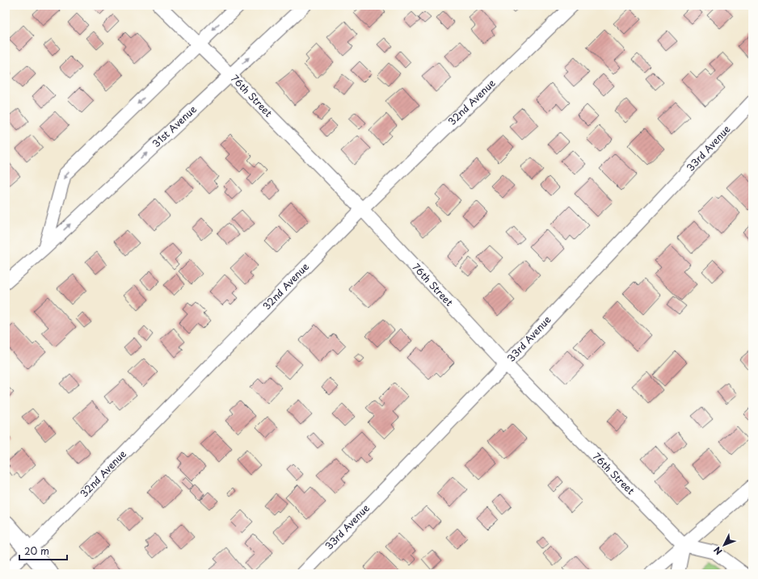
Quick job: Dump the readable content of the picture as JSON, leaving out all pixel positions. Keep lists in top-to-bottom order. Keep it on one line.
{"streets":{"street":["76th Street","32nd Avenue","31st Avenue","33rd Avenue"]},"crossings":[["76th Street","32nd Avenue"],["76th Street","31st Avenue"],["76th Street","33rd Avenue"]],"scale_bar":"20 m","north":"bottom left"}
